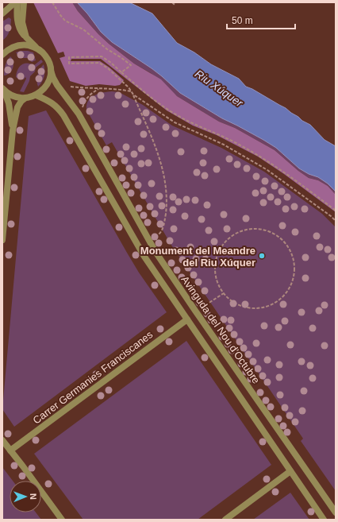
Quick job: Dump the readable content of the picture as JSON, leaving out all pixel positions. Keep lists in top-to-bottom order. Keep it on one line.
{"streets":{"street":["Avinguda del Nou d'Octubre","Carrer Germanies Franciscanes"]},"crossings":[["Avinguda del Nou d'Octubre","Carrer Germanies Franciscanes"]],"water":["Riu Xúquer"],"places":["Monument del Meandre del Riu Xúquer"],"scale_bar":"50 m","north":"right"}
